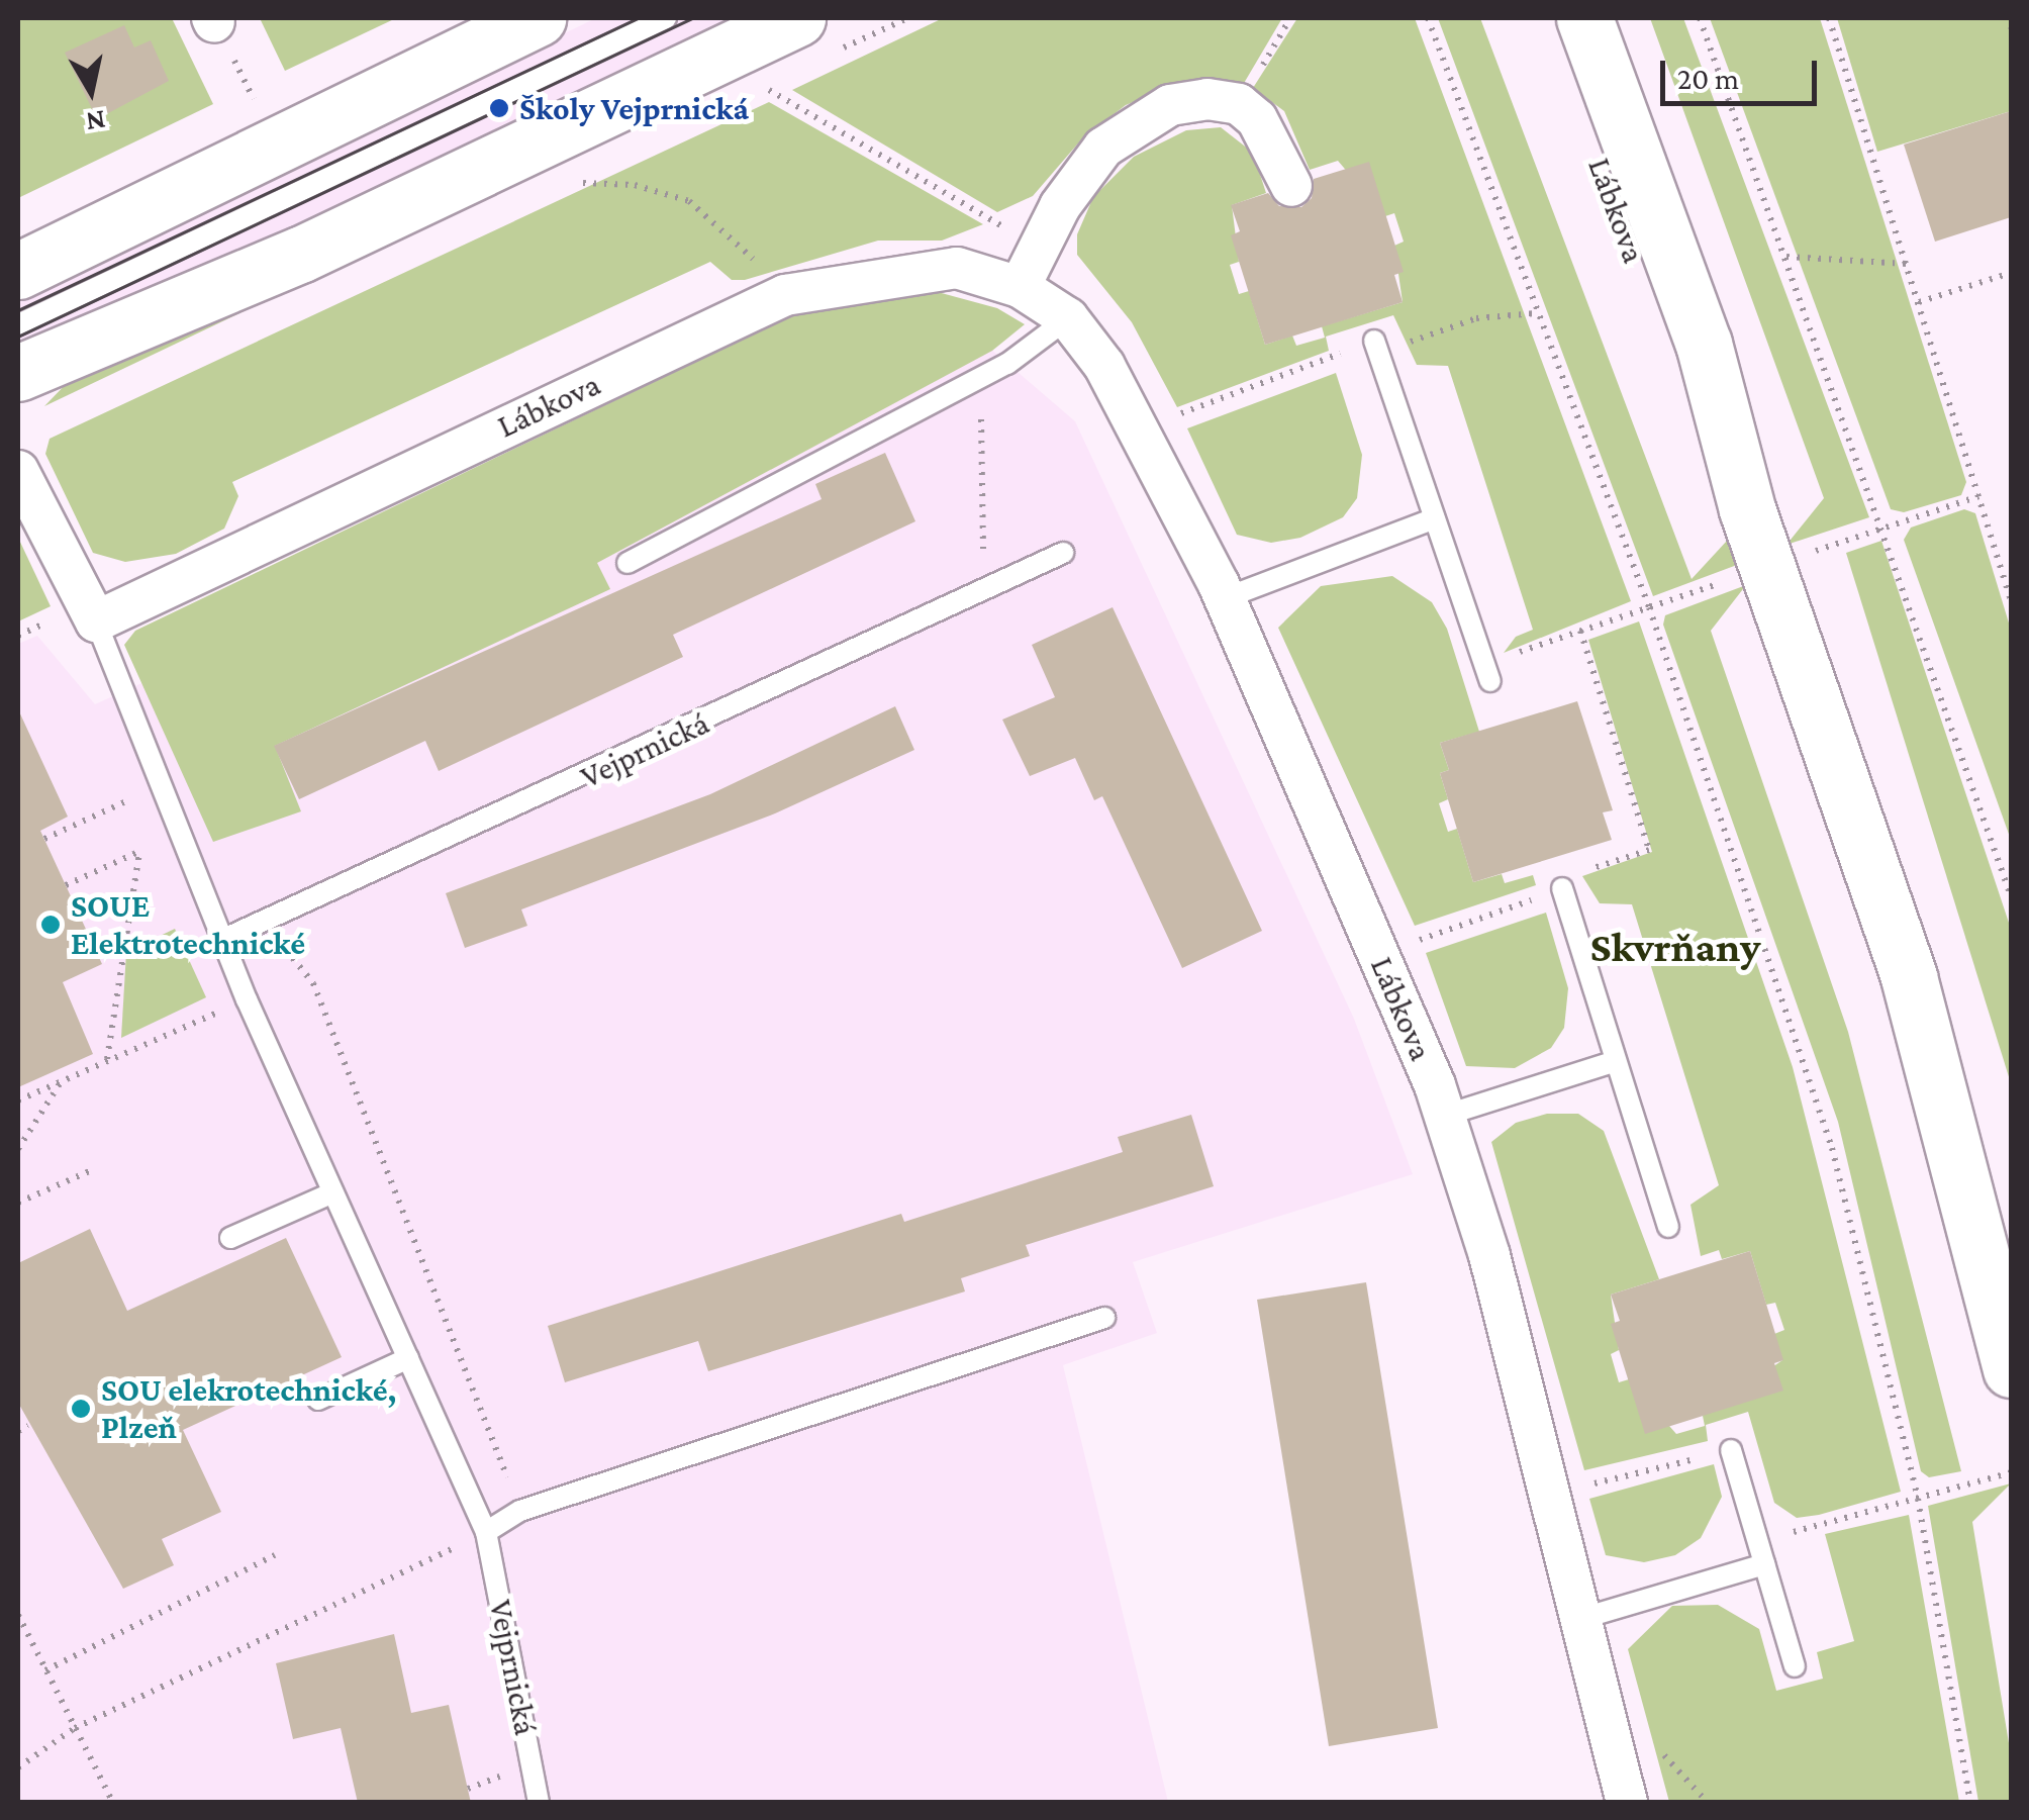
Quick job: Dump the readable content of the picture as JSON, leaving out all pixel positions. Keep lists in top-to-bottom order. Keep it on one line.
{"streets":{"street":["Lábkova","Vejprnická"]},"crossings":[["Lábkova","Vejprnická"]],"districts":["Skvrňany"],"places":["Školy Vejprnická","SOUE Elektrotechnické","SOU elekrotechnické, Plzeň"],"scale_bar":"20 m","north":"bottom"}
